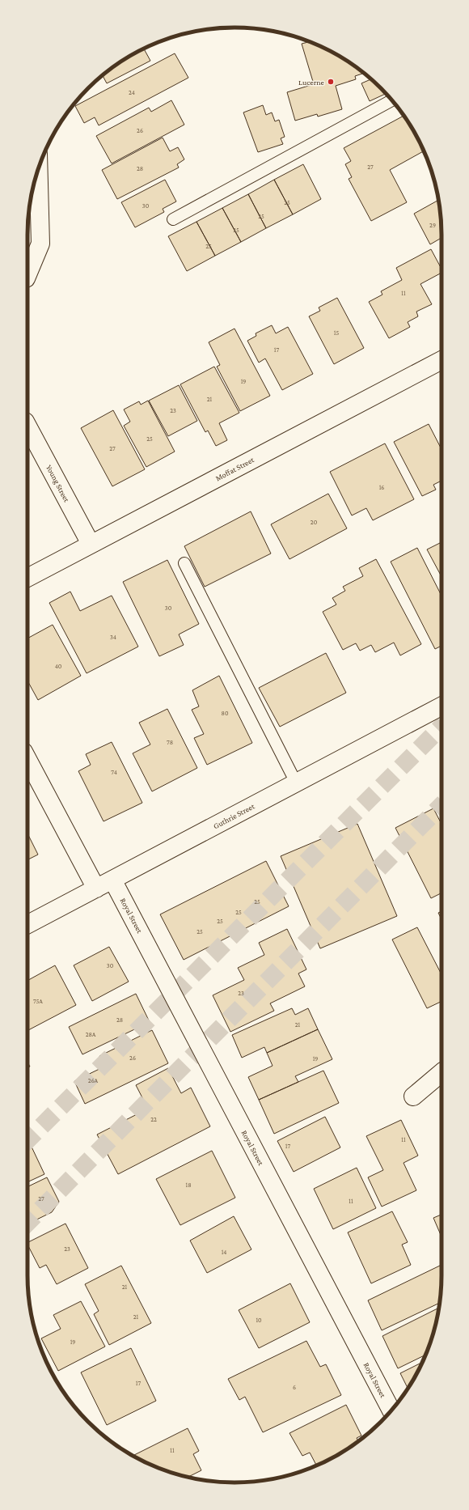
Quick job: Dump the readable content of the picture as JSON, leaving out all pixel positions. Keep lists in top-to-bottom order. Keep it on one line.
{"streets":{"street":["Moffat Street","Young Street","Guthrie Street","Royal Street"]},"crossings":[["Moffat Street","Young Street"],["Guthrie Street","Royal Street"]],"places":["Lucerne"],"house_numbers":["24","26","27","28","25","30","25","29","25","25","11","15","17","19","21","23","25","27","16","20","30","34","40","80","78","74","25","25","25","25","30","23","75A","28","21","28A","26","19","26A","22","11","17","18","27","11","23","14","21","21","10","19","17","6","11"]}
